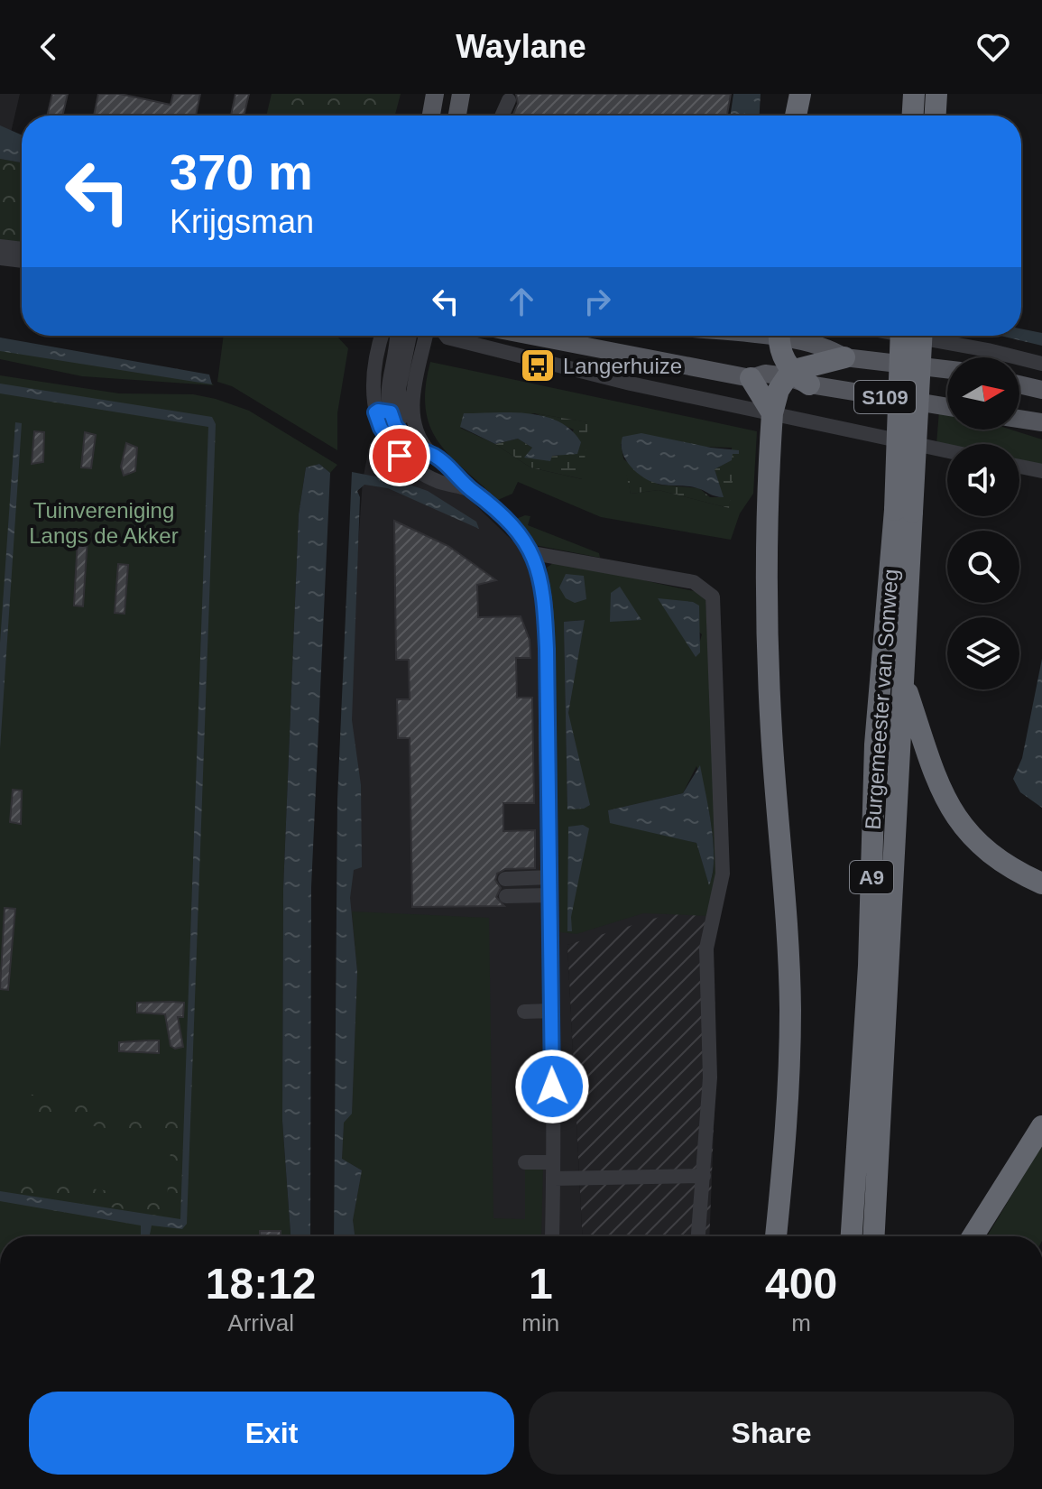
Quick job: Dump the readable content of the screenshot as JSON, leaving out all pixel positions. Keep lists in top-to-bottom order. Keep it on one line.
{"streets":{"highway":["Burgemeester van Sonweg","A9"],"main road":["S109"]},"crossings":[["Burgemeester van Sonweg","A9"]],"parks":["Tuinvereniging Langs de Akker"],"places":{"bus stop":["Langerhuize"]},"north":"right","page":{"header":"Waylane","turn":["370 m","Krijgsman"],"eta":["18:12","Arrival","1","min","400","m"],"buttons":["Exit","Share"]}}
